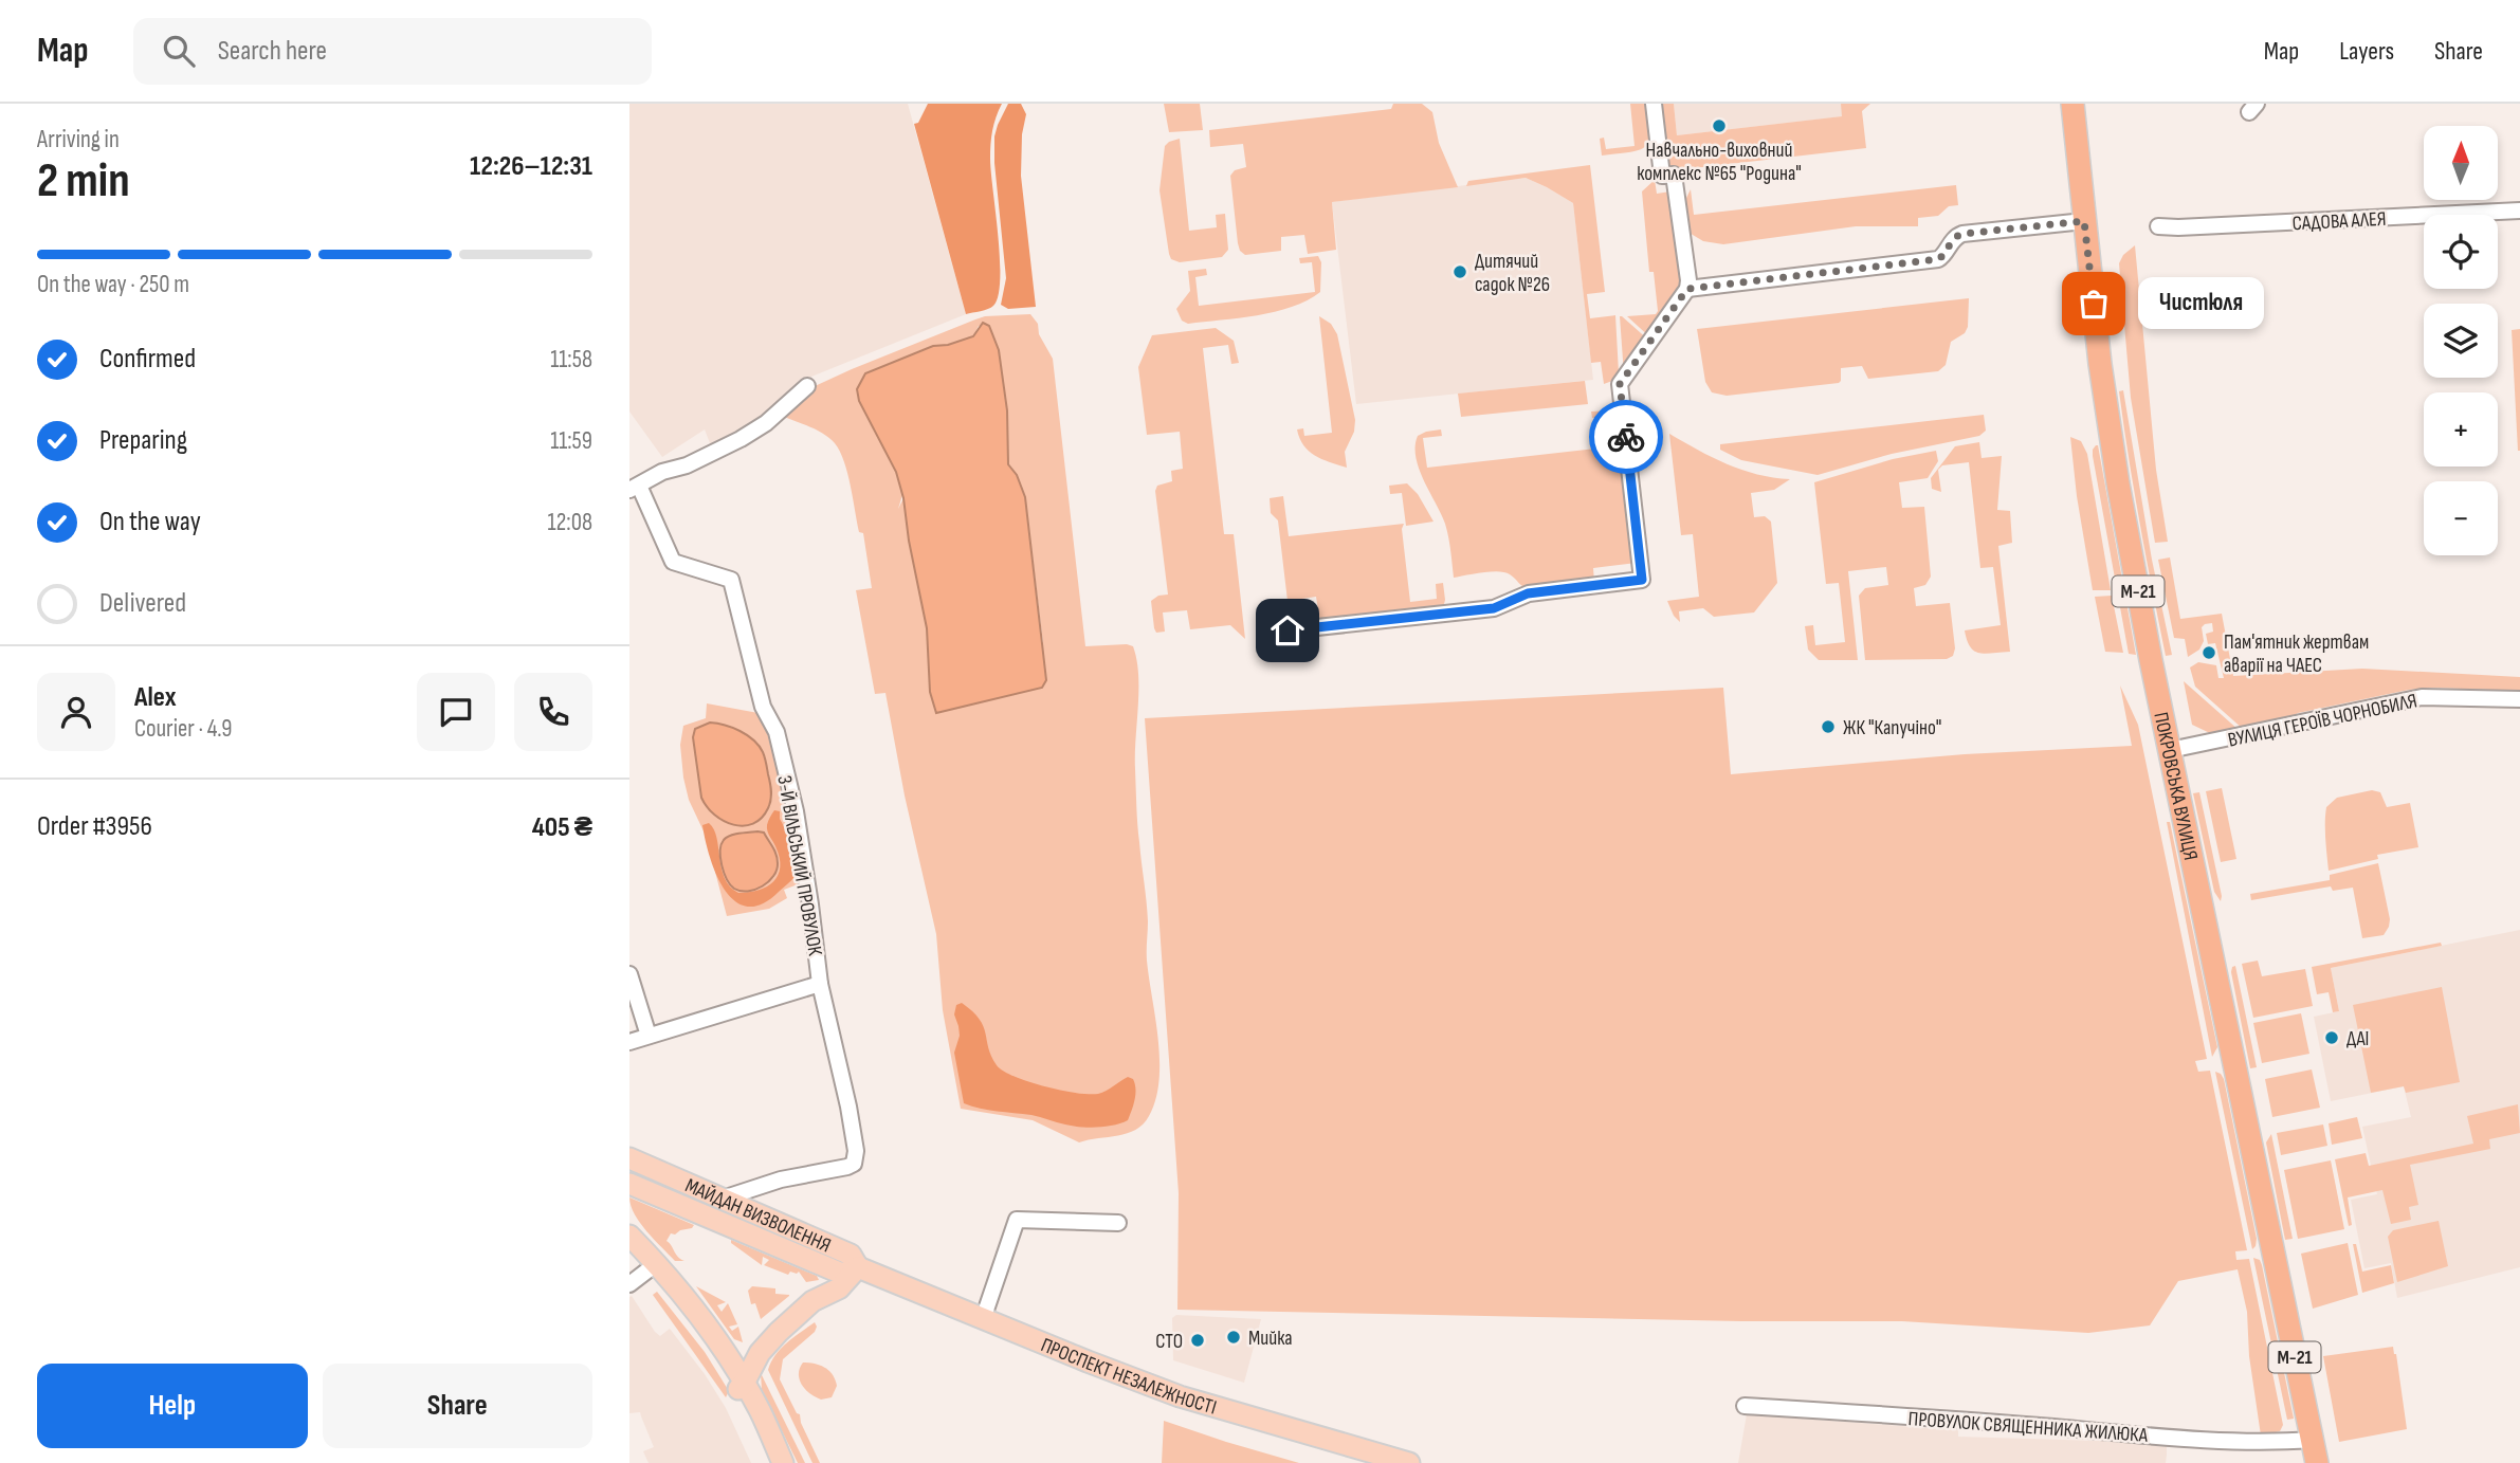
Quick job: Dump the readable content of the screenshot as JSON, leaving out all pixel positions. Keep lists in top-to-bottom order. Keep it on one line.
{"streets":{"highway":["М-21","ПОКРОВСЬКА ВУЛИЦЯ"],"main road":["МАЙДАН ВИЗВОЛЕННЯ","ПРОСПЕКТ НЕЗАЛЕЖНОСТІ"],"street":["САДОВА АЛЕЯ","ВУЛИЦЯ ГЕРОЇВ ЧОРНОБИЛЯ","3-Й ВІЛЬСЬКИЙ ПРОВУЛОК","ПРОВУЛОК СВЯЩЕННИКА ЖИЛЮКА"]},"crossings":[["ВУЛИЦЯ ГЕРОЇВ ЧОРНОБИЛЯ","ПОКРОВСЬКА ВУЛИЦЯ"],["ПОКРОВСЬКА ВУЛИЦЯ","ПРОВУЛОК СВЯЩЕННИКА ЖИЛЮКА"],["3-Й ВІЛЬСЬКИЙ ПРОВУЛОК","МАЙДАН ВИЗВОЛЕННЯ"],["МАЙДАН ВИЗВОЛЕННЯ","ПРОСПЕКТ НЕЗАЛЕЖНОСТІ"]],"places":["Навчально-виховний комплекс №65 \"Родина\"","Дитячий садок №26","Чистюля","Пам'ятник жертвам аварії на ЧАЕС","ЖК \"Капучіно\"","ДАІ","Мийка","СТО"],"north":"top","page":{"header":"Map","search":"Search here","nav":["Map","Layers","Share"],"heading":["2 min","Arriving in","12:26–12:31"],"panel":["Alex","Courier · 4.9","Order #3956","405 ₴"],"map_buttons":["+","−"],"bar":"On the way · 250 m","bubble":"Чистюля","list":[["Confirmed","11:58"],["Preparing","11:59"],["On the way","12:08"],"Delivered"],"buttons":["Help","Share"]}}
